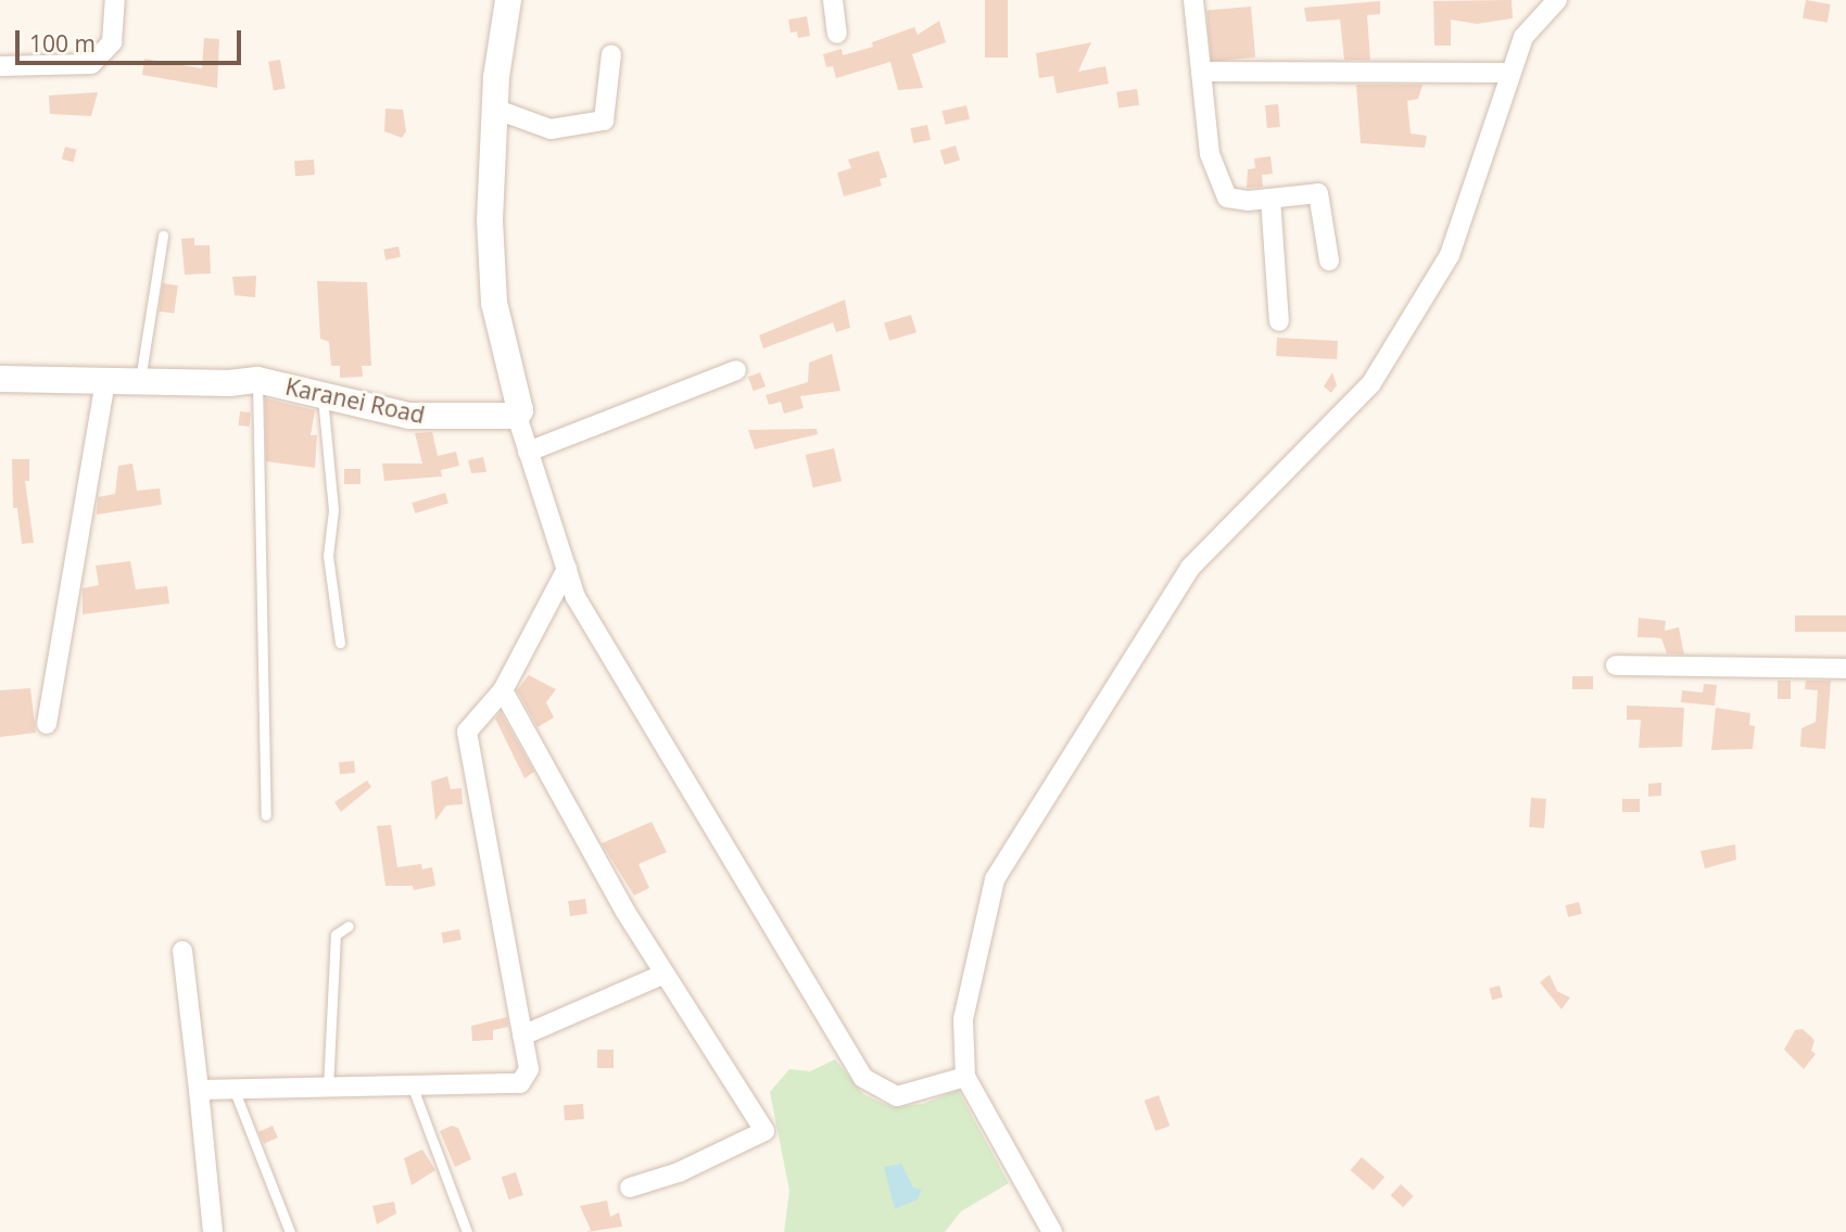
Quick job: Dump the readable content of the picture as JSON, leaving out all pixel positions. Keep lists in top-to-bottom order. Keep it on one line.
{"streets":{"street":["Karanei Road"]},"scale_bar":"100 m"}
